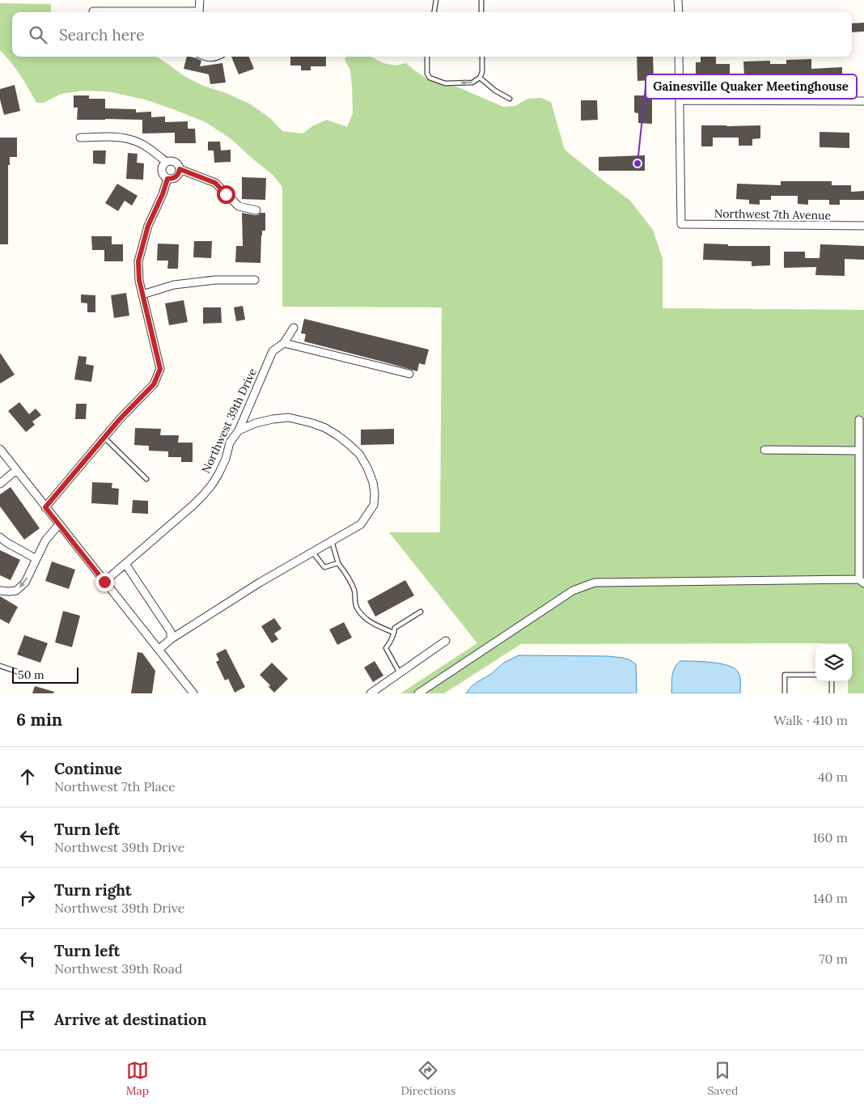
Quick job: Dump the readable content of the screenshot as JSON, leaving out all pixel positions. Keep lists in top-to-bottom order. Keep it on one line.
{"streets":{"street":["Northwest 7th Avenue","Northwest 39th Drive"]},"places":["Gainesville Quaker Meetinghouse"],"scale_bar":"50 m","page":{"search":"Search here","scale":"50 m","heading":["6 min","Walk · 410 m"],"list":[["Continue","Northwest 7th Place","40 m"],["Turn left","Northwest 39th Drive","160 m"],["Turn right","Northwest 39th Drive","140 m"],["Turn left","Northwest 39th Road","70 m"],"Arrive at destination"],"nav":["Map","Directions","Saved"]}}
